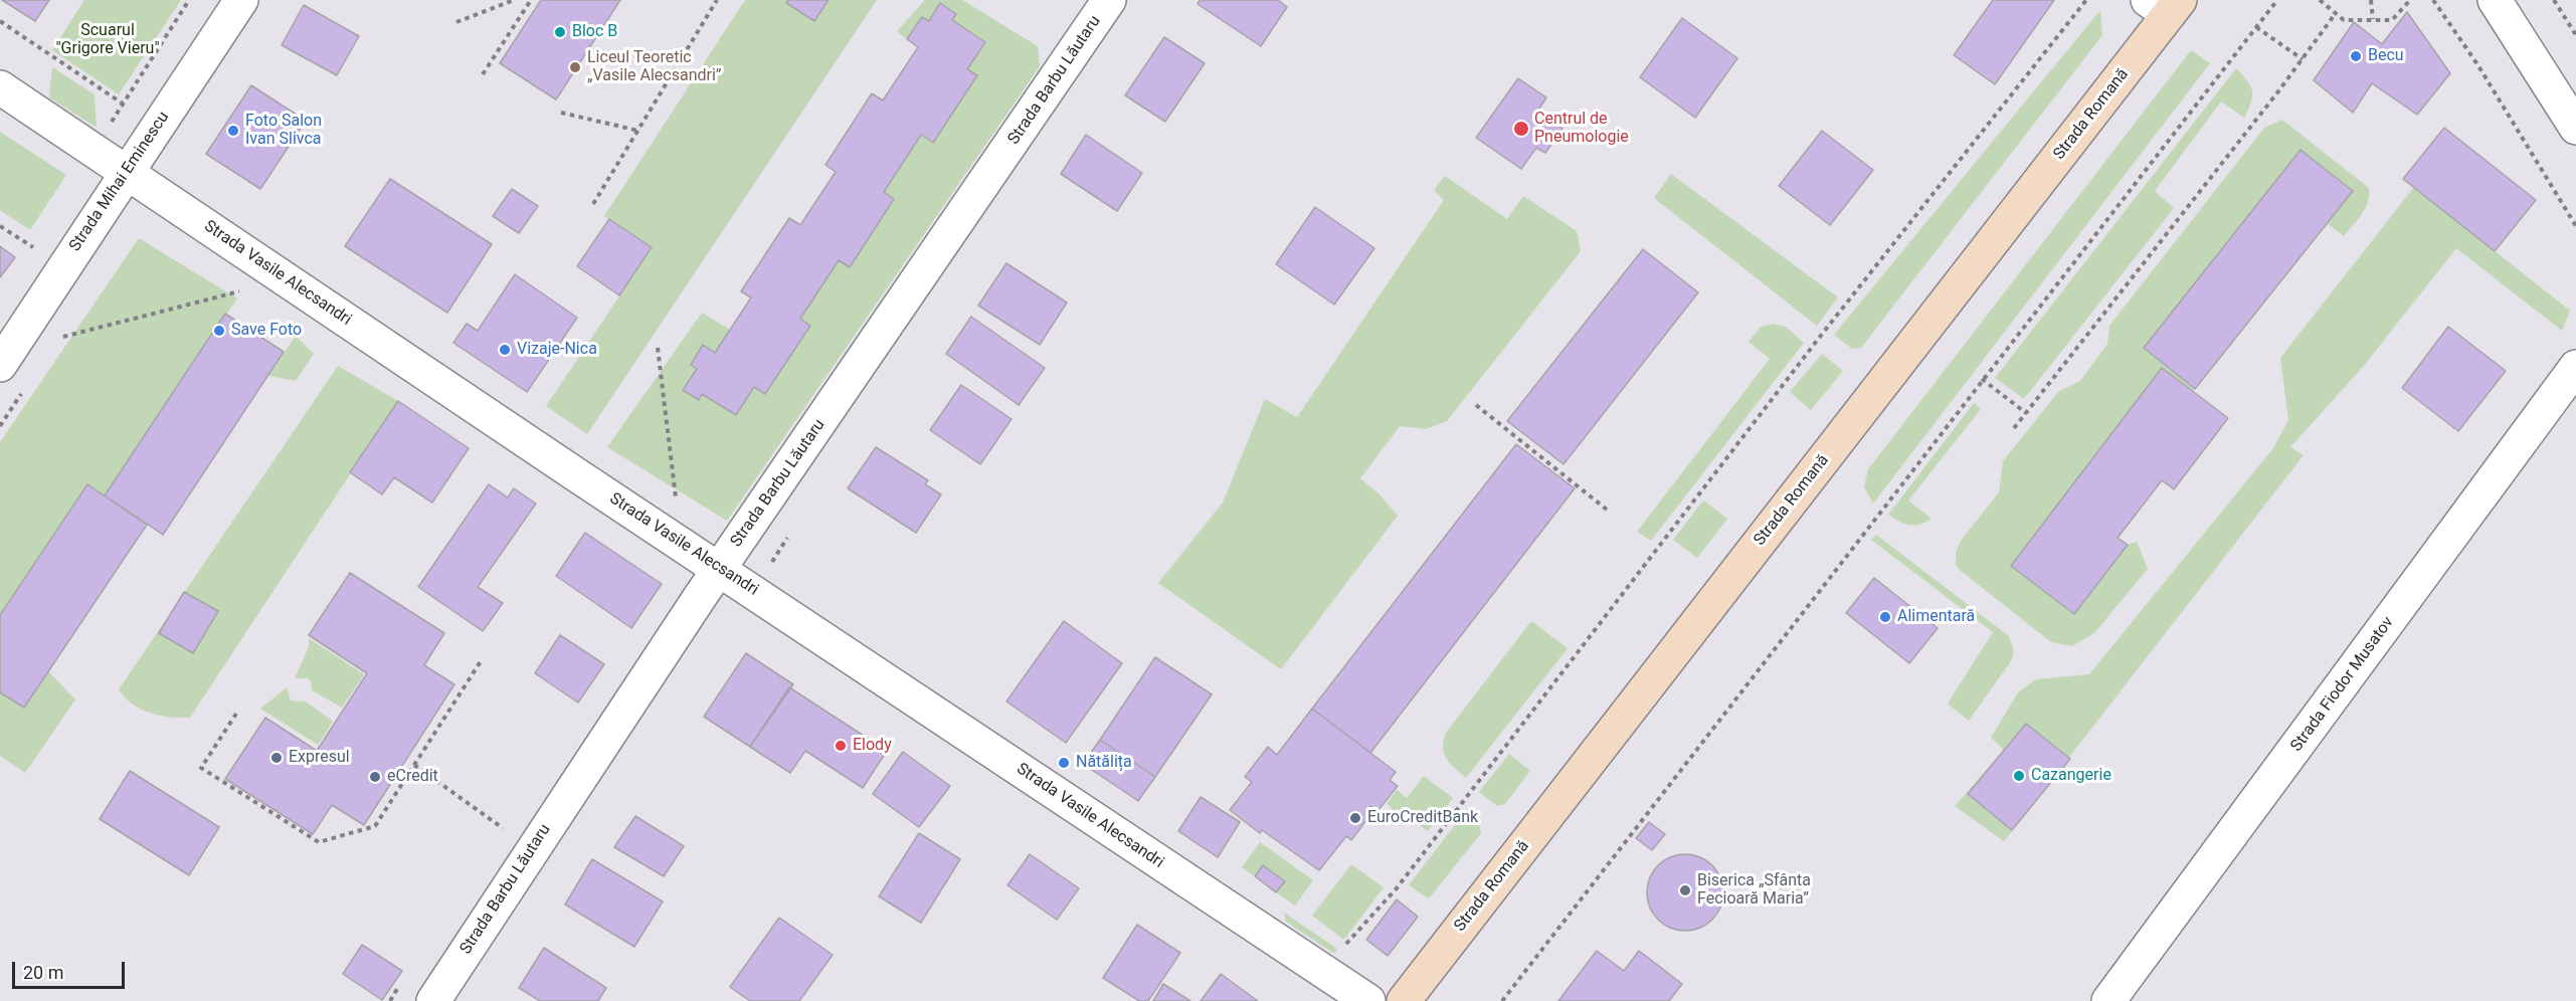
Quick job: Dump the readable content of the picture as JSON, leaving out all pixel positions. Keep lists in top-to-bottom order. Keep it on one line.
{"streets":{"main road":["Strada Romană"],"street":["Strada Barbu Lăutaru","Strada Mihai Eminescu","Strada Vasile Alecsandri","Strada Fiodor Musatov"]},"crossings":[["Strada Barbu Lăutaru","Strada Vasile Alecsandri"],["Strada Mihai Eminescu","Strada Vasile Alecsandri"]],"parks":["Scuarul \"Grigore Vieru\""],"places":["Bloc B","Becu","Liceul Teoretic „Vasile Alecsandri”","Centrul de Pneumologie","Foto Salon Ivan Slivca","Save Foto","Vizaje-Nica","Alimentară","Elody","Expresul","Nătălița","Cazangerie","eCredit","EuroCreditBank","Biserica „Sfânta Fecioară Maria”"],"scale_bar":"20 m"}
